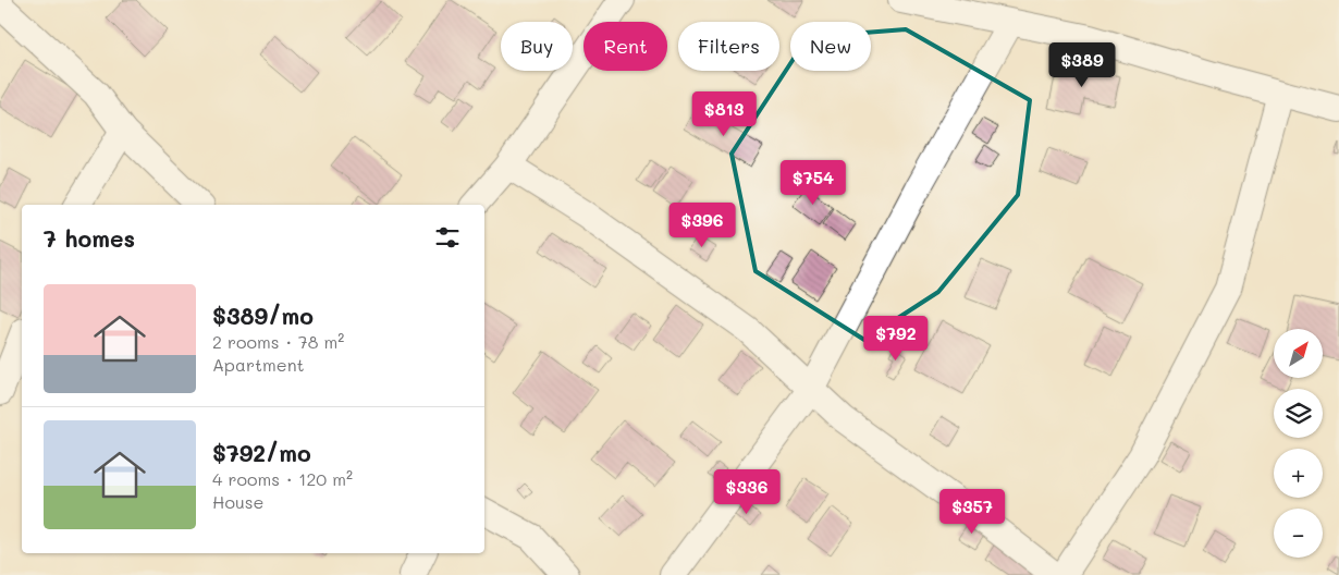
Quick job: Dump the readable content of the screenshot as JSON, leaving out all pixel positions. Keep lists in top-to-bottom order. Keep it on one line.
{"north":"top right","page":{"chip":["Buy","Rent","Filters","New"],"price":["$389","$813","$754","$396","$792","$336","$357"],"heading":"7 homes","list":[{"name":"$389/mo","note":"2 rooms · 78 m² · Apartment"},{"name":"$792/mo","note":"4 rooms · 120 m² · House"}],"map_buttons":["+","−"]}}
